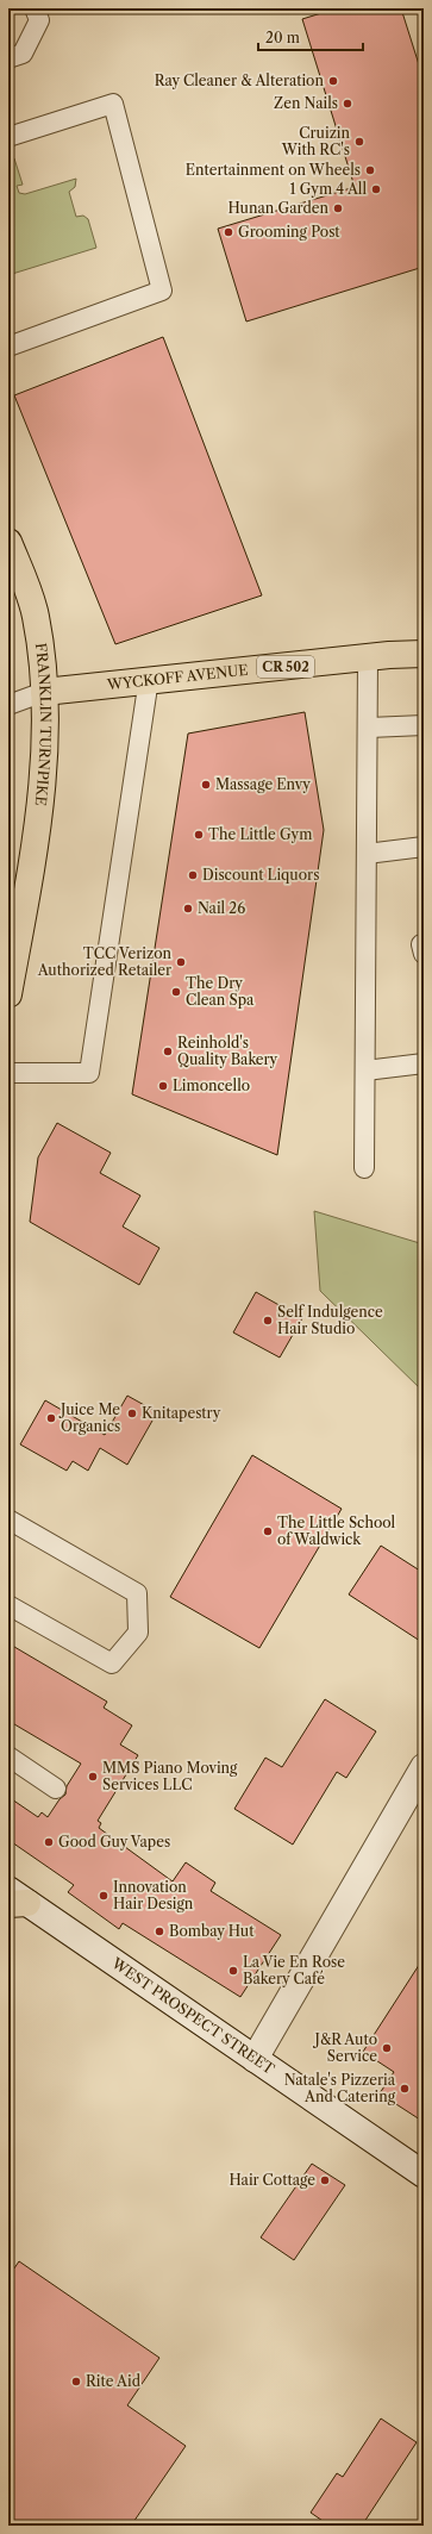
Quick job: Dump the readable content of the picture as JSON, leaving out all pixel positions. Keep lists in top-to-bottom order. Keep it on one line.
{"streets":{"main road":["CR 502","WYCKOFF AVENUE","FRANKLIN TURNPIKE"],"street":["WEST PROSPECT STREET"]},"crossings":[["WYCKOFF AVENUE","FRANKLIN TURNPIKE"]],"places":["Ray Cleaner & Alteration","Zen Nails","Cruizin With RC's","Entertainment on Wheels","1 Gym 4 All","Hunan Garden","Grooming Post","Massage Envy","The Little Gym","Discount Liquors","Nail 26","TCC Verizon Authorized Retailer","The Dry Clean Spa","Reinhold's Quality Bakery","Limoncello","Self Indulgence Hair Studio","Knitapestry","Juice Me Organics","The Little School of Waldwick","MMS Piano Moving Services LLC","Good Guy Vapes","Innovation Hair Design","Bombay Hut","La Vie En Rose Bakery Café","J&R Auto Service","Natale's Pizzeria And Catering","Hair Cottage","Rite Aid"],"scale_bar":"20 m"}
